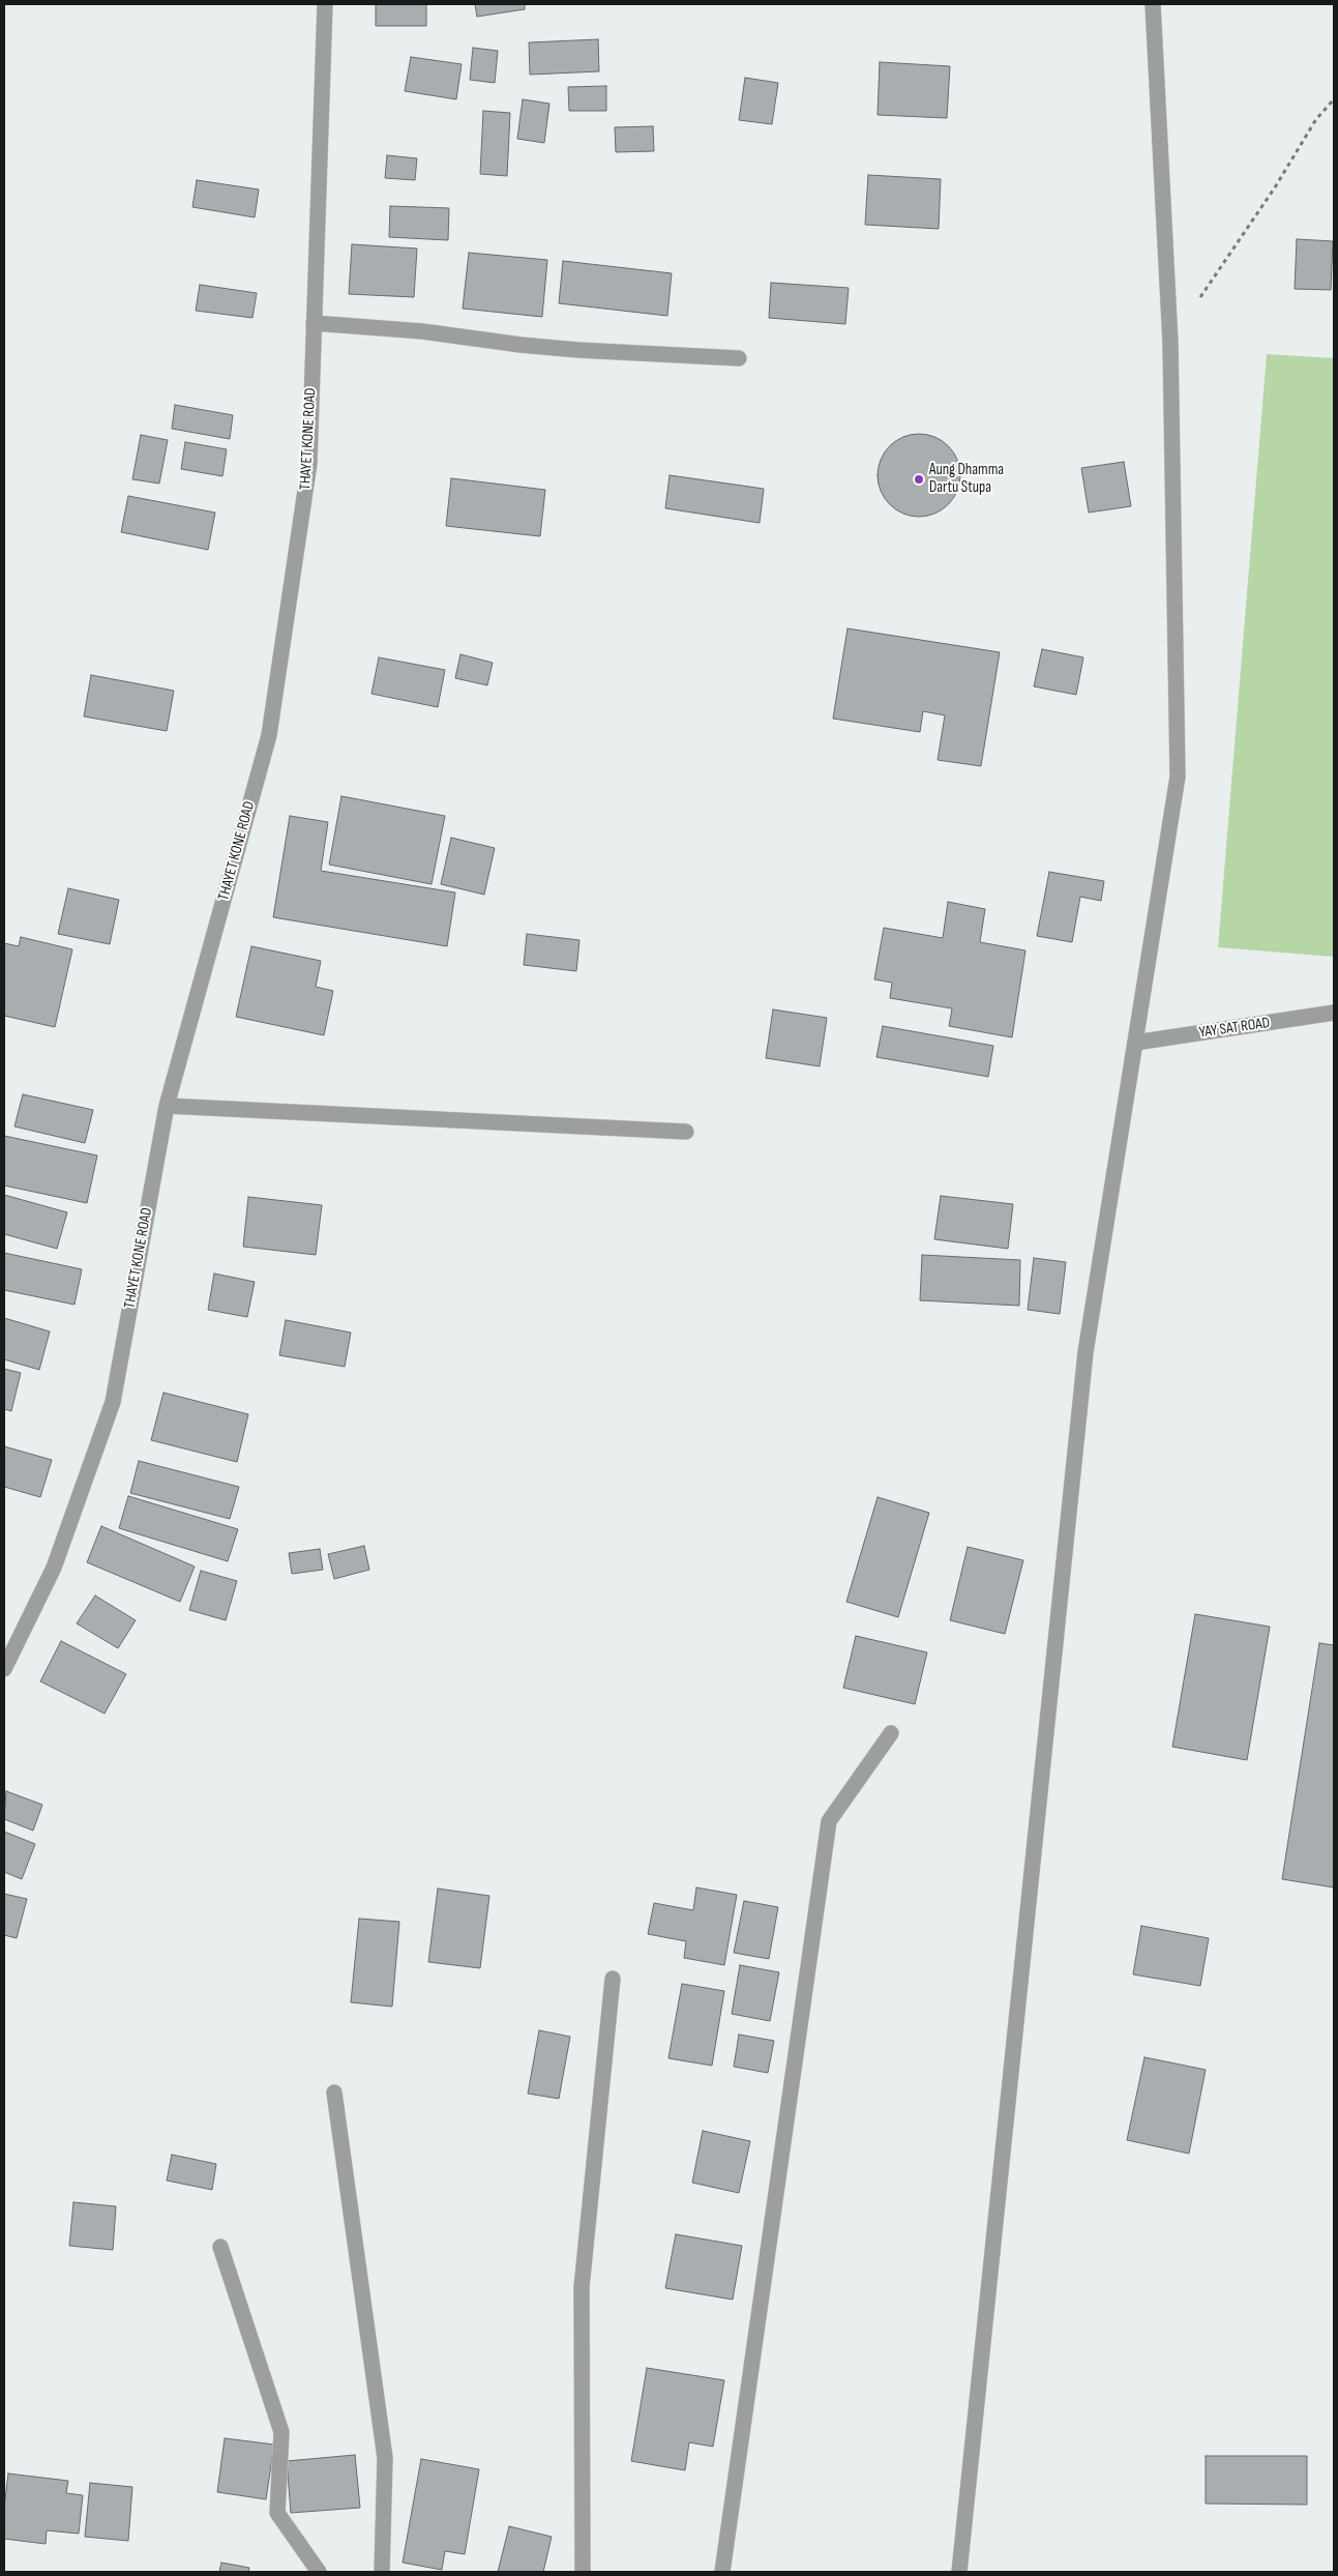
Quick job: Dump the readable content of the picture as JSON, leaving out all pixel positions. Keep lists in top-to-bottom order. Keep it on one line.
{"streets":{"street":["THAYET KONE ROAD","YAY SAT ROAD"]},"places":["Aung Dhamma Dartu Stupa"]}
